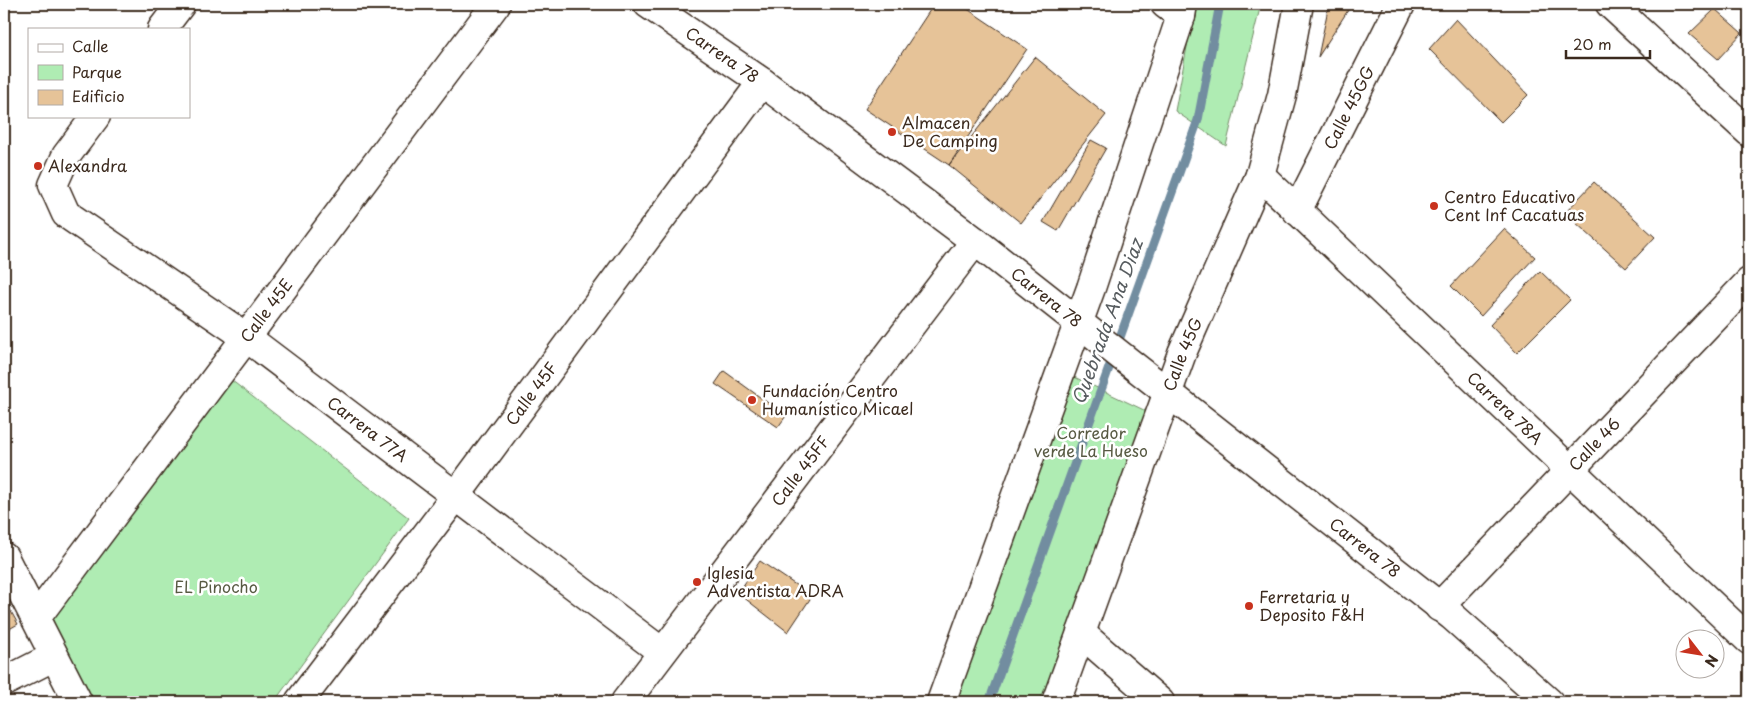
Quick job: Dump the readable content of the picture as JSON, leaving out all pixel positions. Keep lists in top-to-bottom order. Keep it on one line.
{"streets":{"street":["Carrera 78","Calle 45GG","Calle 45E","Calle 45G","Calle 45F","Carrera 78A","Carrera 77A","Calle 46","Calle 45FF"]},"crossings":[["Carrera 78","Calle 45G"],["Carrera 78","Calle 45F"],["Carrera 78","Calle 46"],["Carrera 78","Calle 45FF"],["Calle 45GG","Carrera 78A"],["Calle 45E","Carrera 77A"],["Calle 45G","Carrera 78A"],["Calle 45F","Carrera 77A"],["Carrera 78A","Calle 46"],["Carrera 77A","Calle 45FF"]],"water":["Quebrada Ana Diaz"],"parks":["Corredor verde La Hueso","EL Pinocho"],"places":["Almacen De Camping","Alexandra","Centro Educativo Cent Inf Cacatuas","Fundación Centro Humanístico Micael","Iglesia Adventista ADRA","Ferretaria y Deposito F&H"],"legend":["Calle","Parque","Edificio"],"scale_bar":"20 m","north":"bottom right"}
